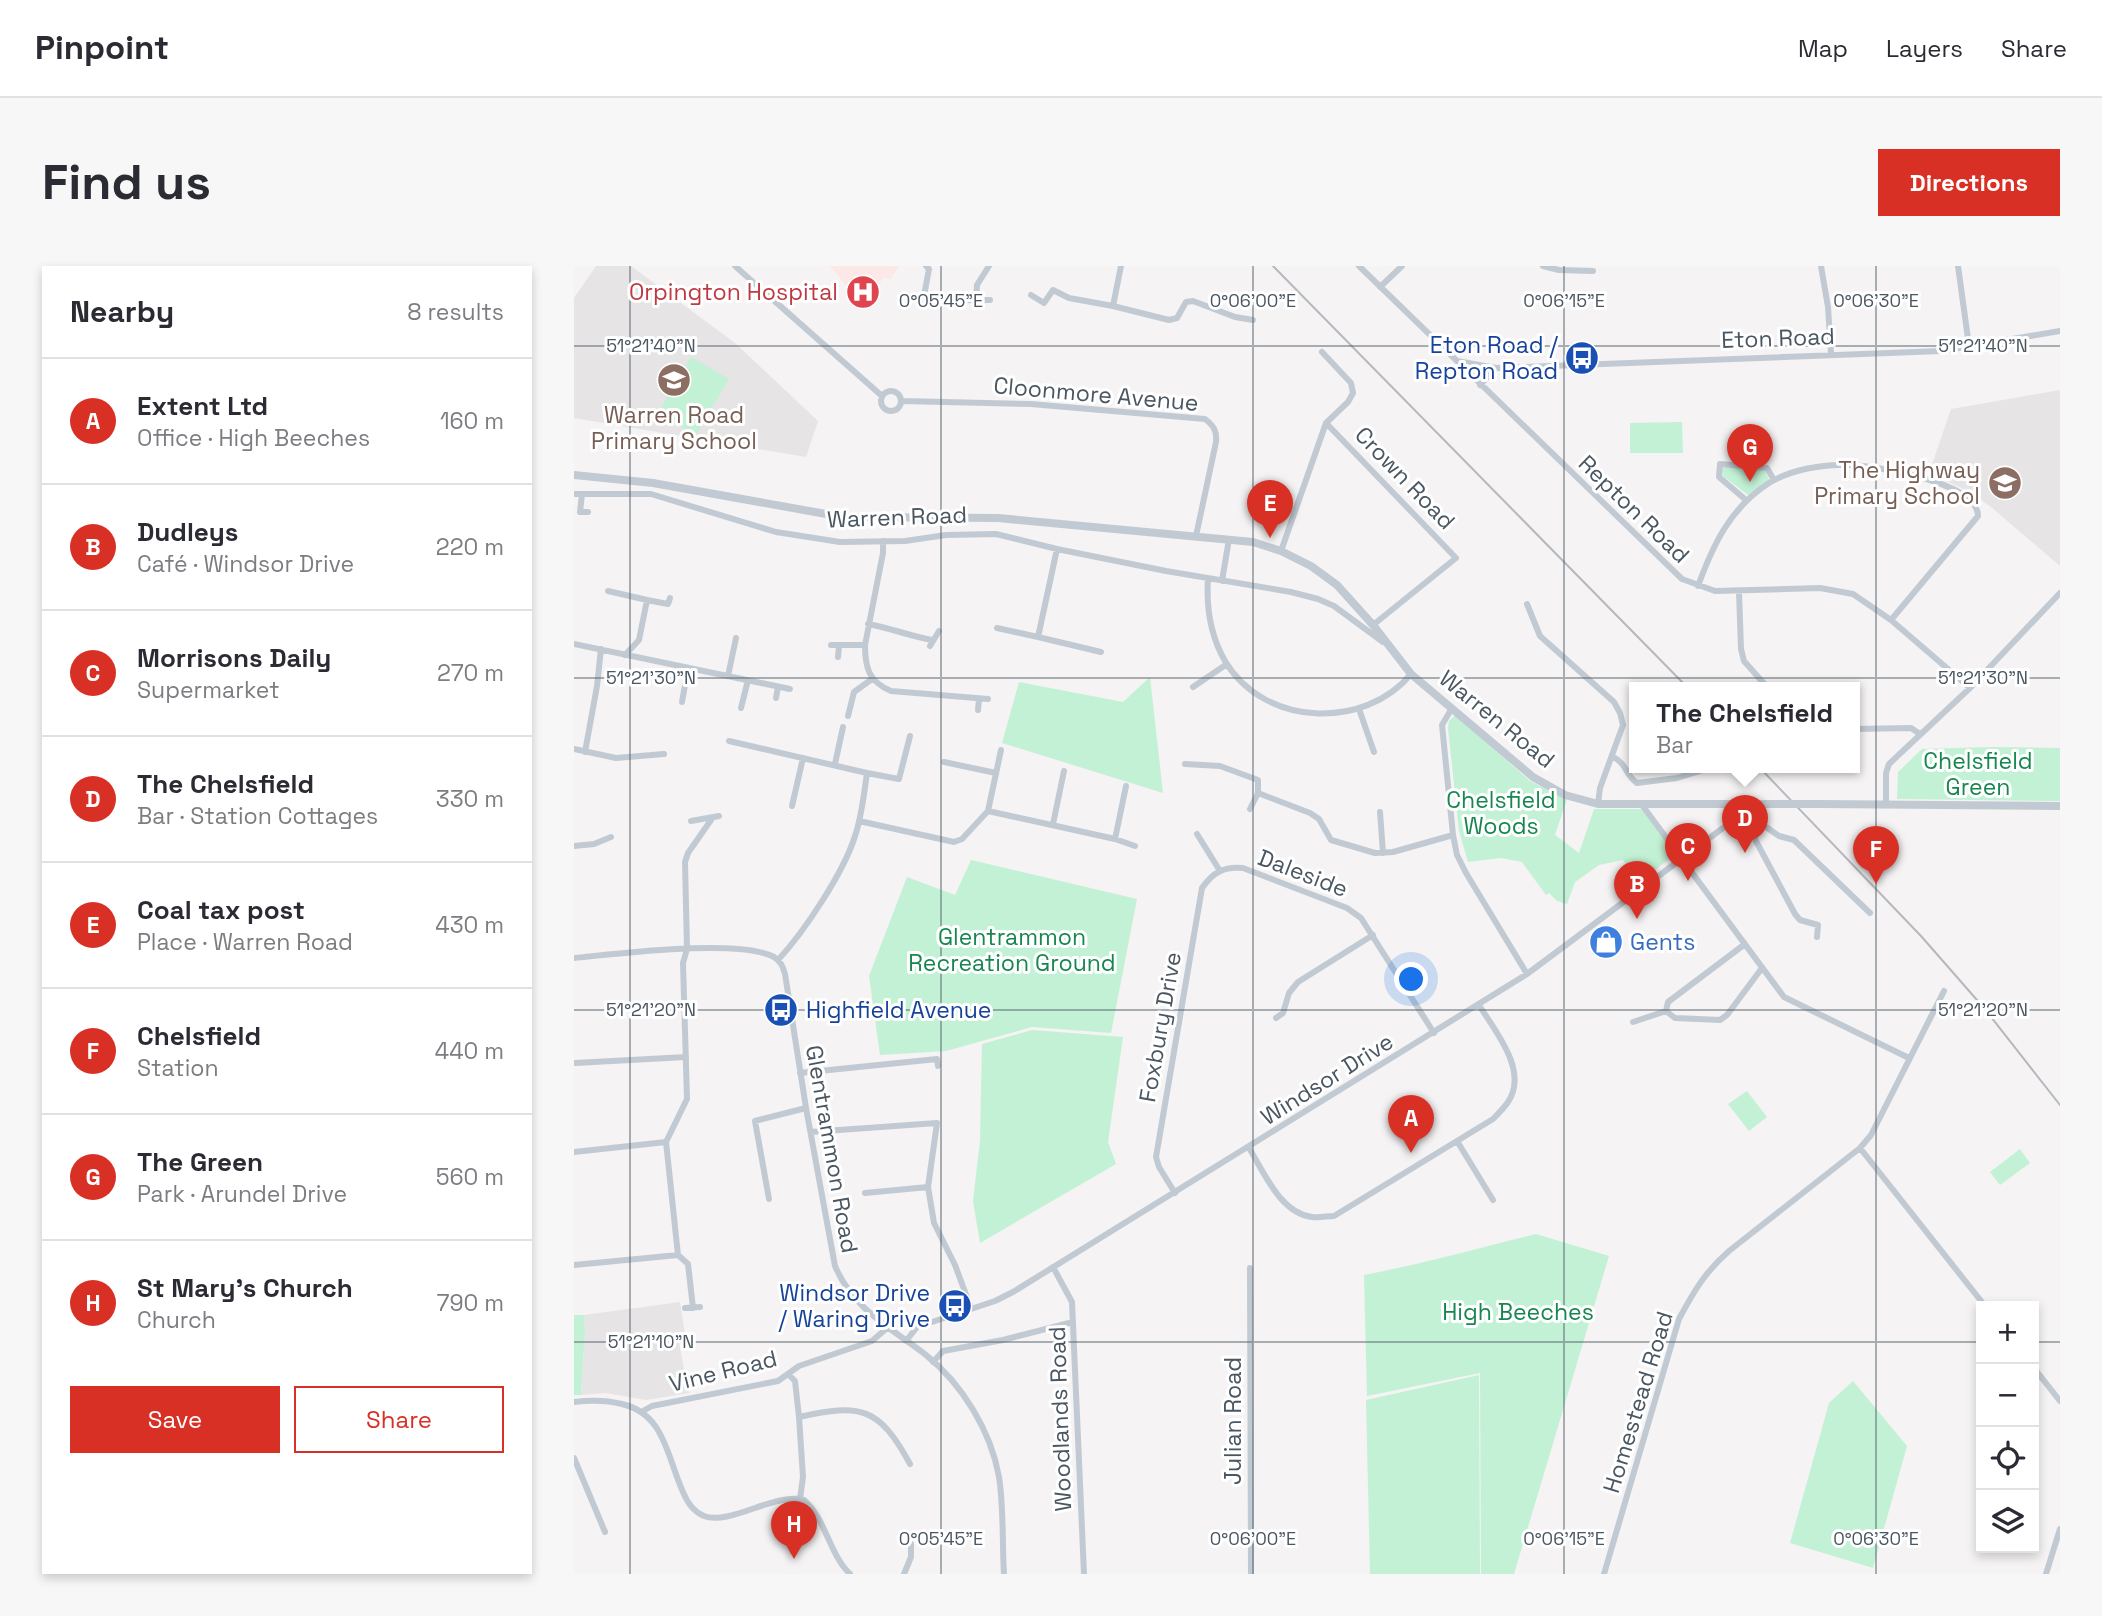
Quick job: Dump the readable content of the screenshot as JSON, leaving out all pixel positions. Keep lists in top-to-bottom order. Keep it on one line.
{"streets":{"street":["Eton Road","Cloonmore Avenue","Crown Road","Repton Road","Warren Road","Daleside","Foxbury Drive","Windsor Drive","Glentrammon Road","Vine Road","Homestead Road","Woodlands Road","Julian Road"]},"crossings":[["Eton Road","Repton Road"],["Cloonmore Avenue","Warren Road"],["Crown Road","Warren Road"],["Daleside","Foxbury Drive"],["Daleside","Windsor Drive"],["Foxbury Drive","Windsor Drive"],["Windsor Drive","Glentrammon Road"],["Windsor Drive","Woodlands Road"],["Glentrammon Road","Vine Road"]],"parks":["Chelsfield Green","Chelsfield Woods","Glentrammon Recreation Ground","High Beeches"],"places":{"hospital":["Orpington Hospital"],"bus stop":["Eton Road / Repton Road","Highfield Avenue","Windsor Drive / Waring Drive"],"school or university":["Warren Road Primary School","The Highway Primary School"],"shop":["Gents"]},"page":{"header":"Pinpoint","nav":["Map","Layers","Share"],"buttons":["Directions",["Save","Share"]],"title":"Find us","heading":["Nearby","8 results"],"list":[{"mark":"A","name":"Extent Ltd","note":"Office · High Beeches","value":"160 m"},{"mark":"B","name":"Dudleys","note":"Café · Windsor Drive","value":"220 m"},{"mark":"C","name":"Morrisons Daily","note":"Supermarket","value":"270 m"},{"mark":"D","name":"The Chelsfield","note":"Bar · Station Cottages","value":"330 m"},{"mark":"E","name":"Coal tax post","note":"Place · Warren Road","value":"430 m"},{"mark":"F","name":"Chelsfield","note":"Station","value":"440 m"},{"mark":"G","name":"The Green","note":"Park · Arundel Drive","value":"560 m"},{"mark":"H","name":"St Mary's Church","note":"Church","value":"790 m"}],"pins":["G","E","D","C","F","B","A","H"],"popup":["The Chelsfield","Bar"],"map_buttons":["+","−"]},"coordinates":["0°05'45\"E","0°06'00\"E","0°06'15\"E","0°06'30\"E","51°21'40\"N","51°21'30\"N","51°21'20\"N","51°21'10\"N"]}
